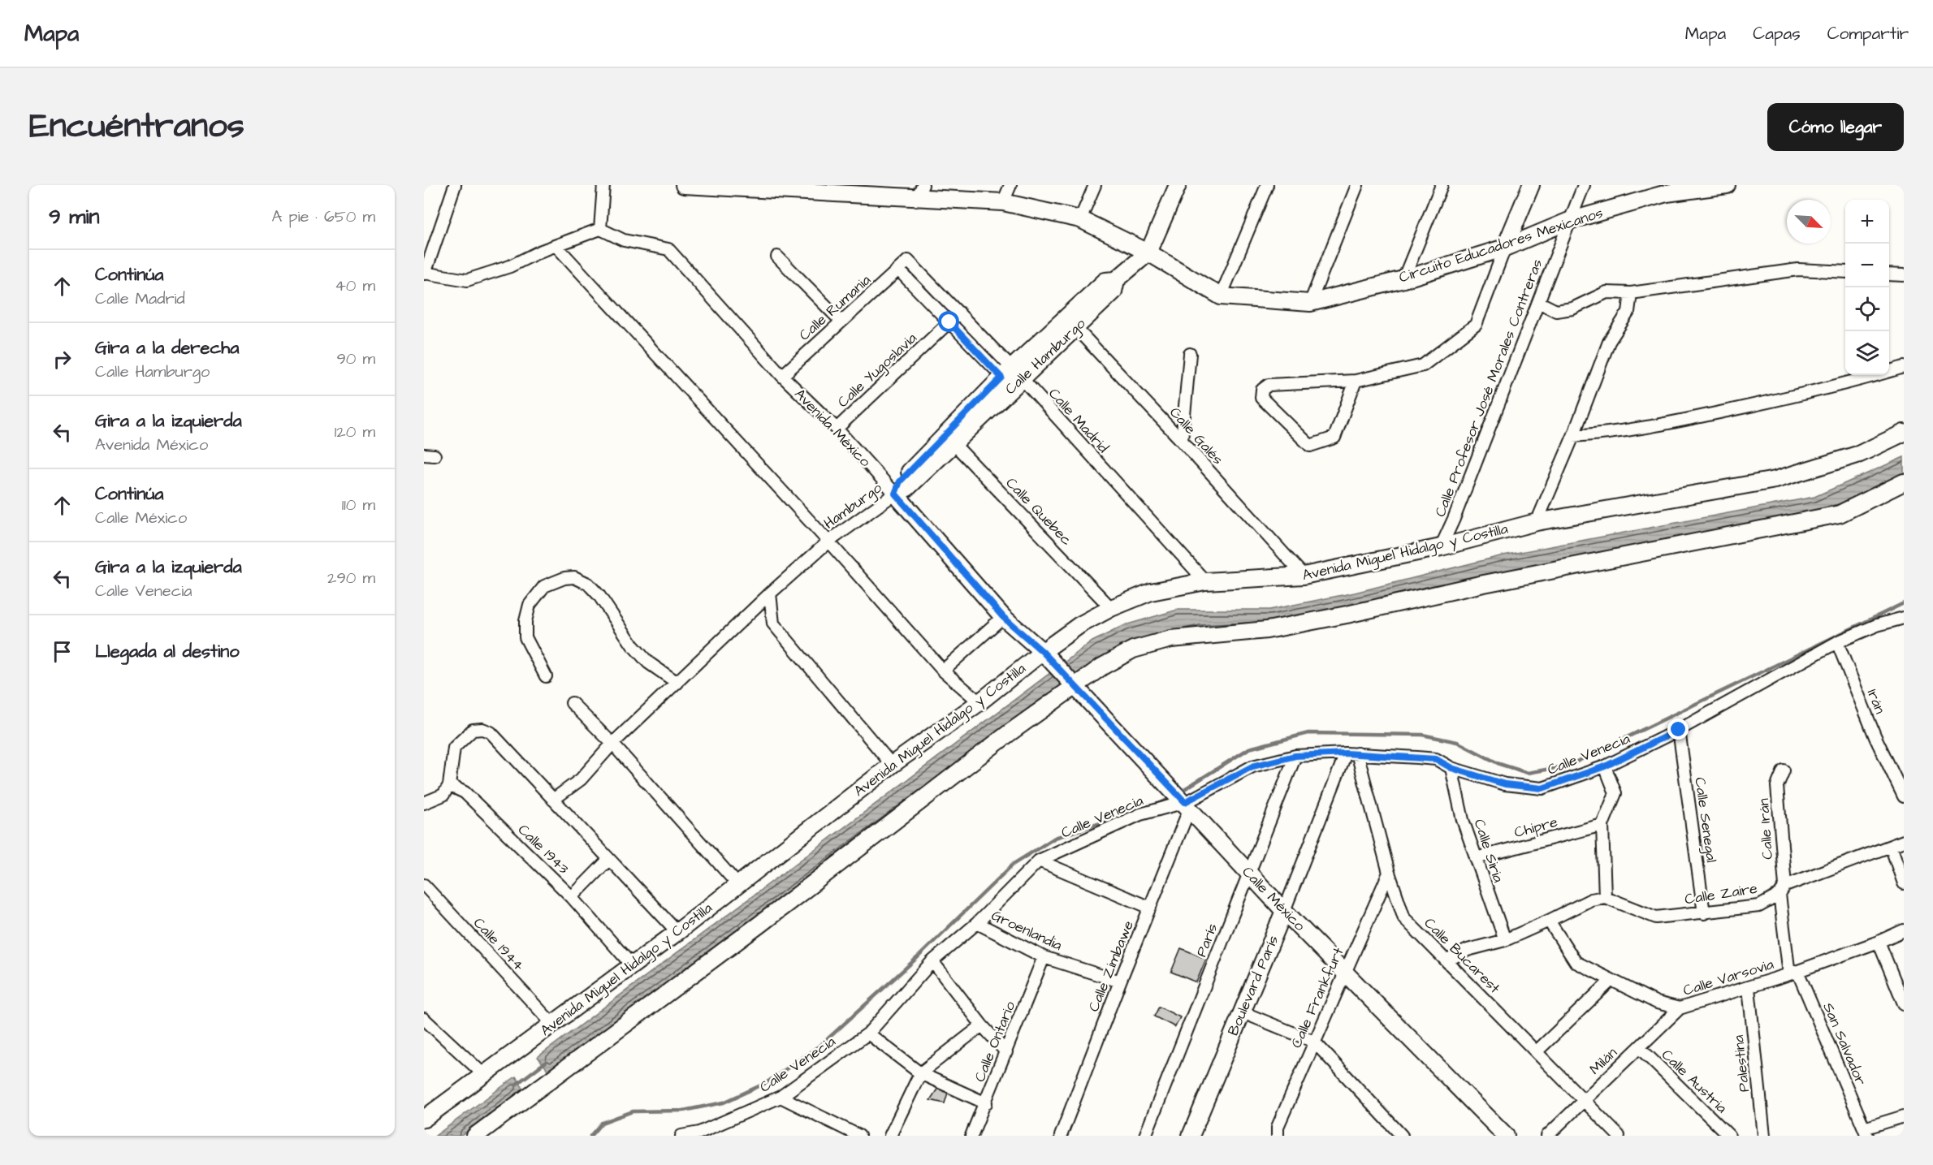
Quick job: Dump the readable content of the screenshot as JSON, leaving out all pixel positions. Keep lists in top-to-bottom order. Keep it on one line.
{"streets":{"main road":["Circuito Educadores Mexicanos","Calle Hamburgo","Avenida México","Avenida Miguel Hidalgo y Costilla","Calle México","Boulevard París"],"street":["Calle Rumania","Calle Yugoslavia","Calle Profesor José Morales Contreras","Calle Madrid","Calle Galés","Hamburgo","Calle Quebec","Irán","Calle Venecia","Calle Senegal","Chipre","Calle Irán","Calle 1943","Calle Siria","Calle Zaire","Groenlandia","París","Calle 1944","Calle Bucarest","Calle Zimbawe","Calle Varsovia","Calle Frankfurt","Calle Ontario","San Salvador","Milán","Palestina","Calle Austria"]},"crossings":[["Circuito Educadores Mexicanos","Calle Hamburgo"],["Circuito Educadores Mexicanos","Calle Profesor José Morales Contreras"],["Calle Rumania","Calle Madrid"],["Calle Rumania","Avenida México"],["Calle Hamburgo","Calle Madrid"],["Calle Hamburgo","Avenida México"],["Calle Hamburgo","Calle Galés"],["Calle Hamburgo","Hamburgo"],["Calle Hamburgo","Calle Quebec"],["Calle Yugoslavia","Calle Madrid"],["Calle Yugoslavia","Avenida México"],["Calle Profesor José Morales Contreras","Avenida Miguel Hidalgo y Costilla"],["Calle Madrid","Avenida Miguel Hidalgo y Costilla"],["Avenida México","Hamburgo"],["Avenida México","Avenida Miguel Hidalgo y Costilla"],["Avenida México","Calle México"],["Calle Galés","Avenida Miguel Hidalgo y Costilla"],["Calle Quebec","Avenida Miguel Hidalgo y Costilla"],["Avenida Miguel Hidalgo y Costilla","Calle 1943"],["Avenida Miguel Hidalgo y Costilla","Calle México"],["Avenida Miguel Hidalgo y Costilla","Calle 1944"],["Irán","Calle Venecia"],["Calle Venecia","Calle Senegal"],["Calle Venecia","Calle Siria"],["Calle Venecia","Calle México"],["Calle Venecia","Groenlandia"],["Calle Venecia","París"],["Calle Venecia","Calle Bucarest"],["Calle Venecia","Calle Zimbawe"],["Calle Venecia","Boulevard París"],["Calle Senegal","Calle Zaire"],["Chipre","Calle Siria"],["Calle Irán","Calle Zaire"],["Calle Irán","Calle Varsovia"],["Calle Irán","San Salvador"],["Calle México","París"],["Calle México","Calle Zimbawe"],["Calle México","Boulevard París"],["Calle México","Calle Frankfurt"],["Groenlandia","Calle Zimbawe"],["Groenlandia","Calle Ontario"],["Calle Bucarest","Calle Frankfurt"],["Calle Bucarest","Milán"],["Calle Varsovia","San Salvador"],["Calle Varsovia","Milán"],["Calle Varsovia","Palestina"],["Milán","Calle Austria"]],"north":"bottom right","page":{"header":"Mapa","nav":["Mapa","Capas","Compartir"],"title":"Encuéntranos","buttons":"Cómo llegar","heading":["9 min","A pie · 650 m"],"map_buttons":["+","−"],"list":[["Continúa","Calle Madrid","40 m"],["Gira a la derecha","Calle Hamburgo","90 m"],["Gira a la izquierda","Avenida México","120 m"],["Continúa","Calle México","110 m"],["Gira a la izquierda","Calle Venecia","290 m"],"Llegada al destino"]}}
